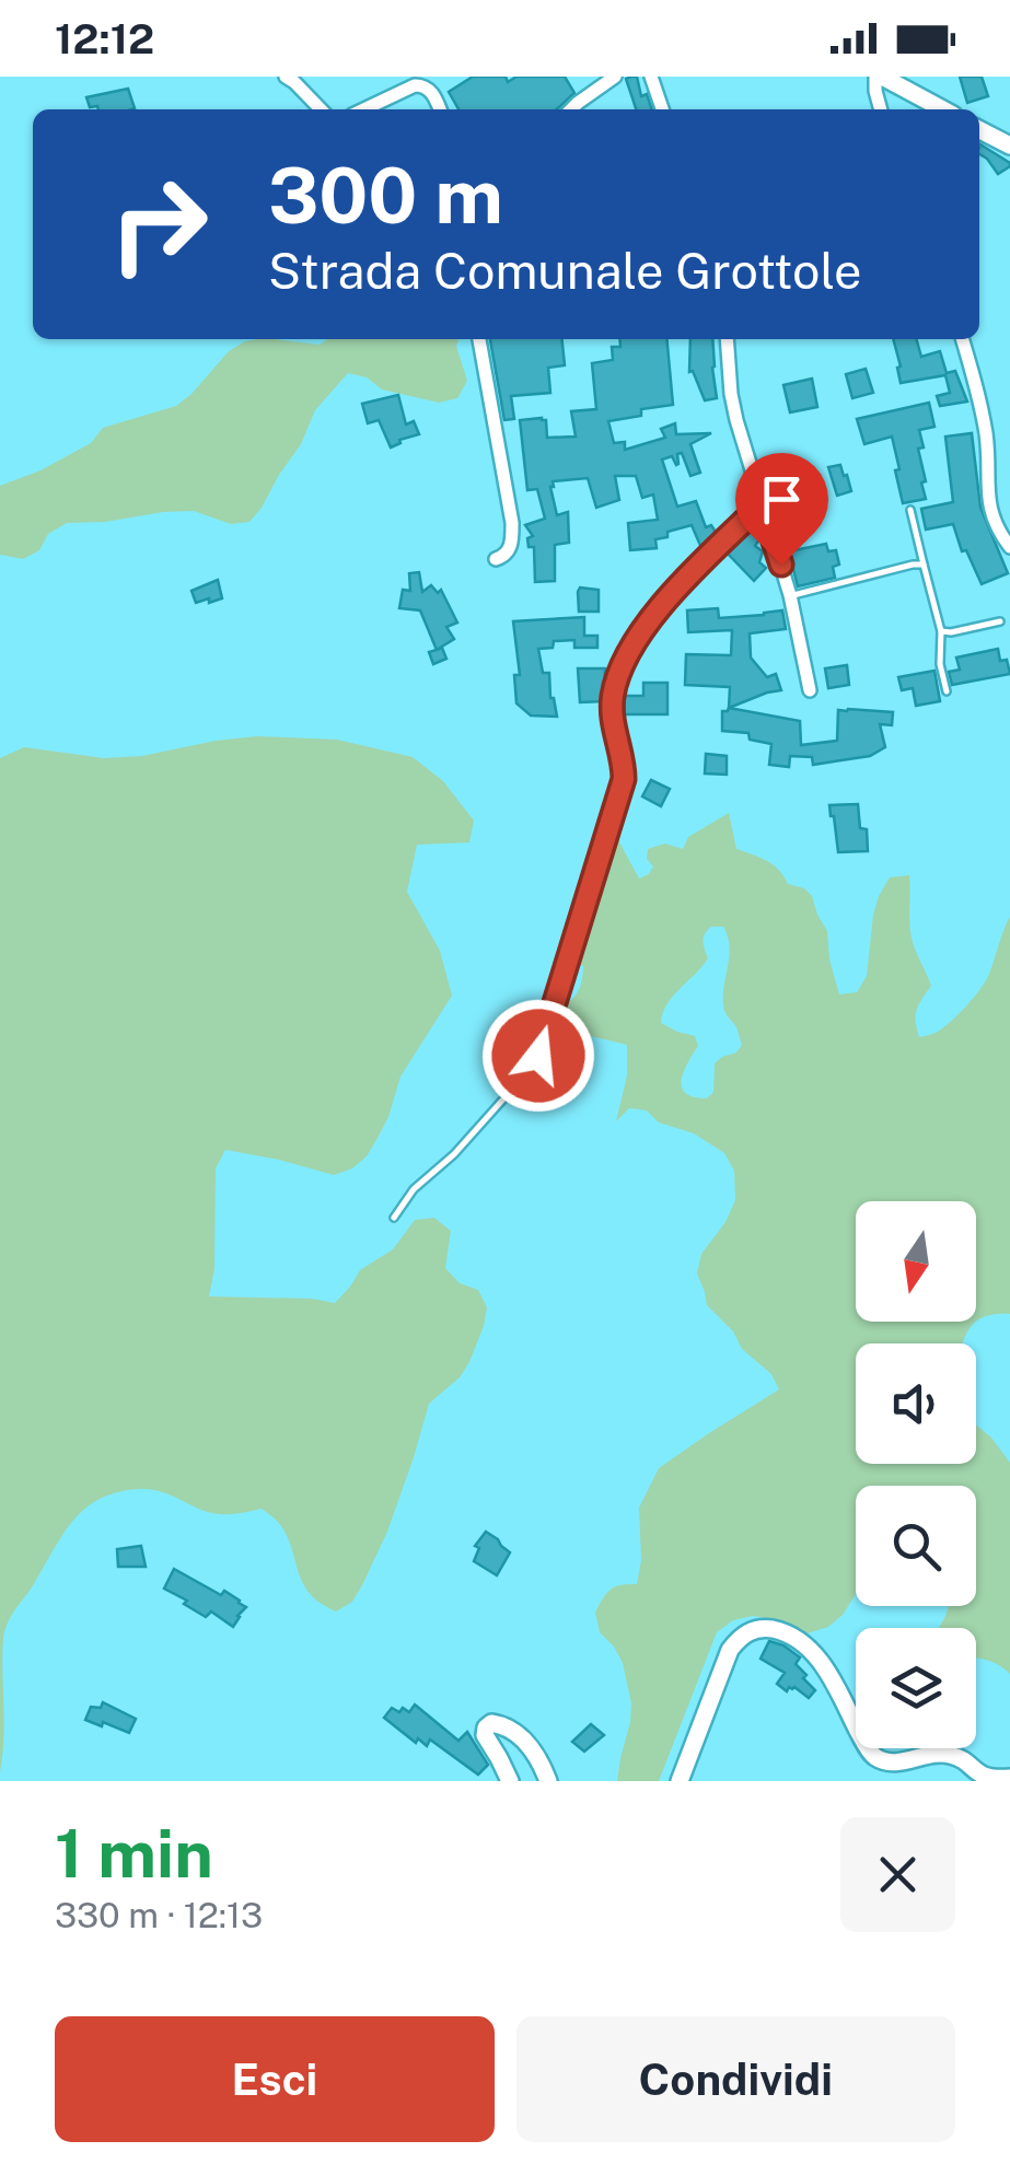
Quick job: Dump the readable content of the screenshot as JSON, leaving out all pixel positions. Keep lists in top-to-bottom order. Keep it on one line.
{"north":"bottom","page":{"status":"12:12","turn":["300 m","Strada Comunale Grottole"],"heading":["1 min","330 m · 12:13"],"buttons":["Esci","Condividi"]}}
